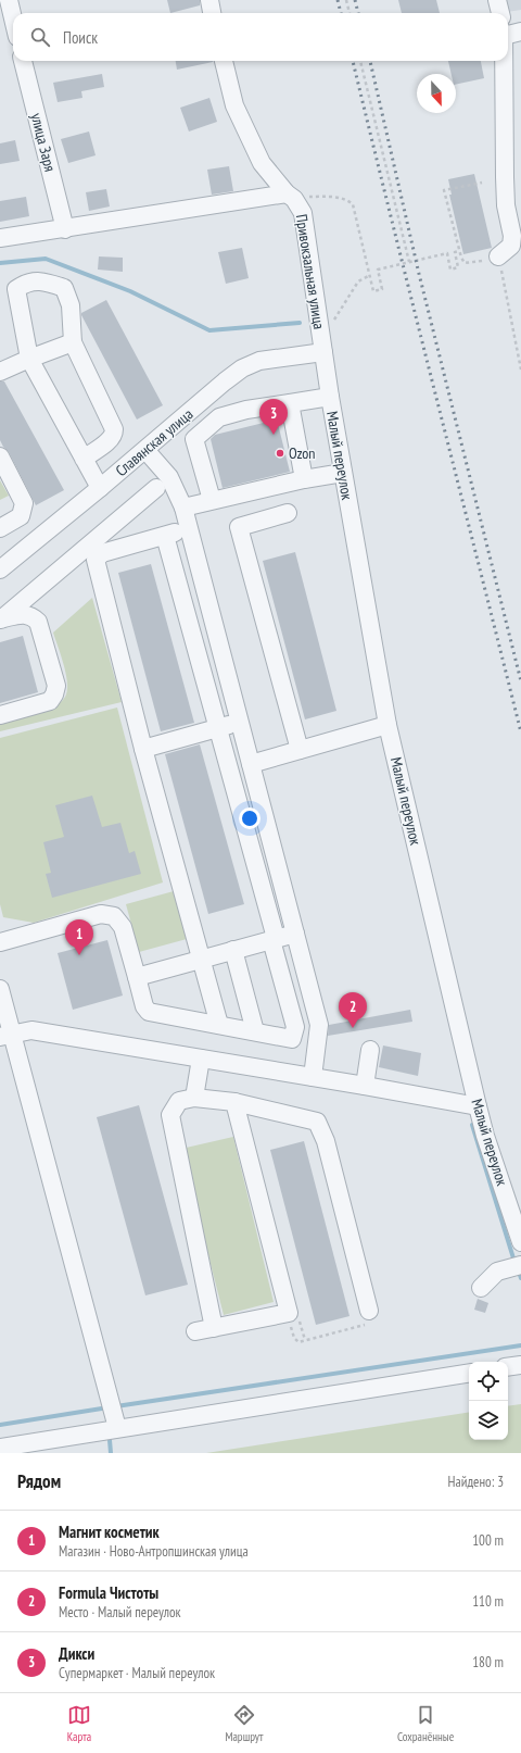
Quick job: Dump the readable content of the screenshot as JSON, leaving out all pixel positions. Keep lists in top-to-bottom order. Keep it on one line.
{"streets":{"street":["улица Заря","Привокзальная улица","Славянская улица","Малый переулок"]},"crossings":[["Привокзальная улица","Славянская улица"],["Привокзальная улица","Малый переулок"],["Славянская улица","Малый переулок"]],"places":["Ozon"],"north":"bottom","page":{"search":"Поиск","pins":["3","1","2"],"heading":["Рядом","Найдено: 3"],"list":[{"mark":"1","name":"Магнит косметик","note":"Магазин · Ново-Антропшинская улица","value":"100 m"},{"mark":"2","name":"Formula Чистоты","note":"Место · Малый переулок","value":"110 m"},{"mark":"3","name":"Дикси","note":"Супермаркет · Малый переулок","value":"180 m"}],"nav":["Карта","Маршрут","Сохранённые"]}}
